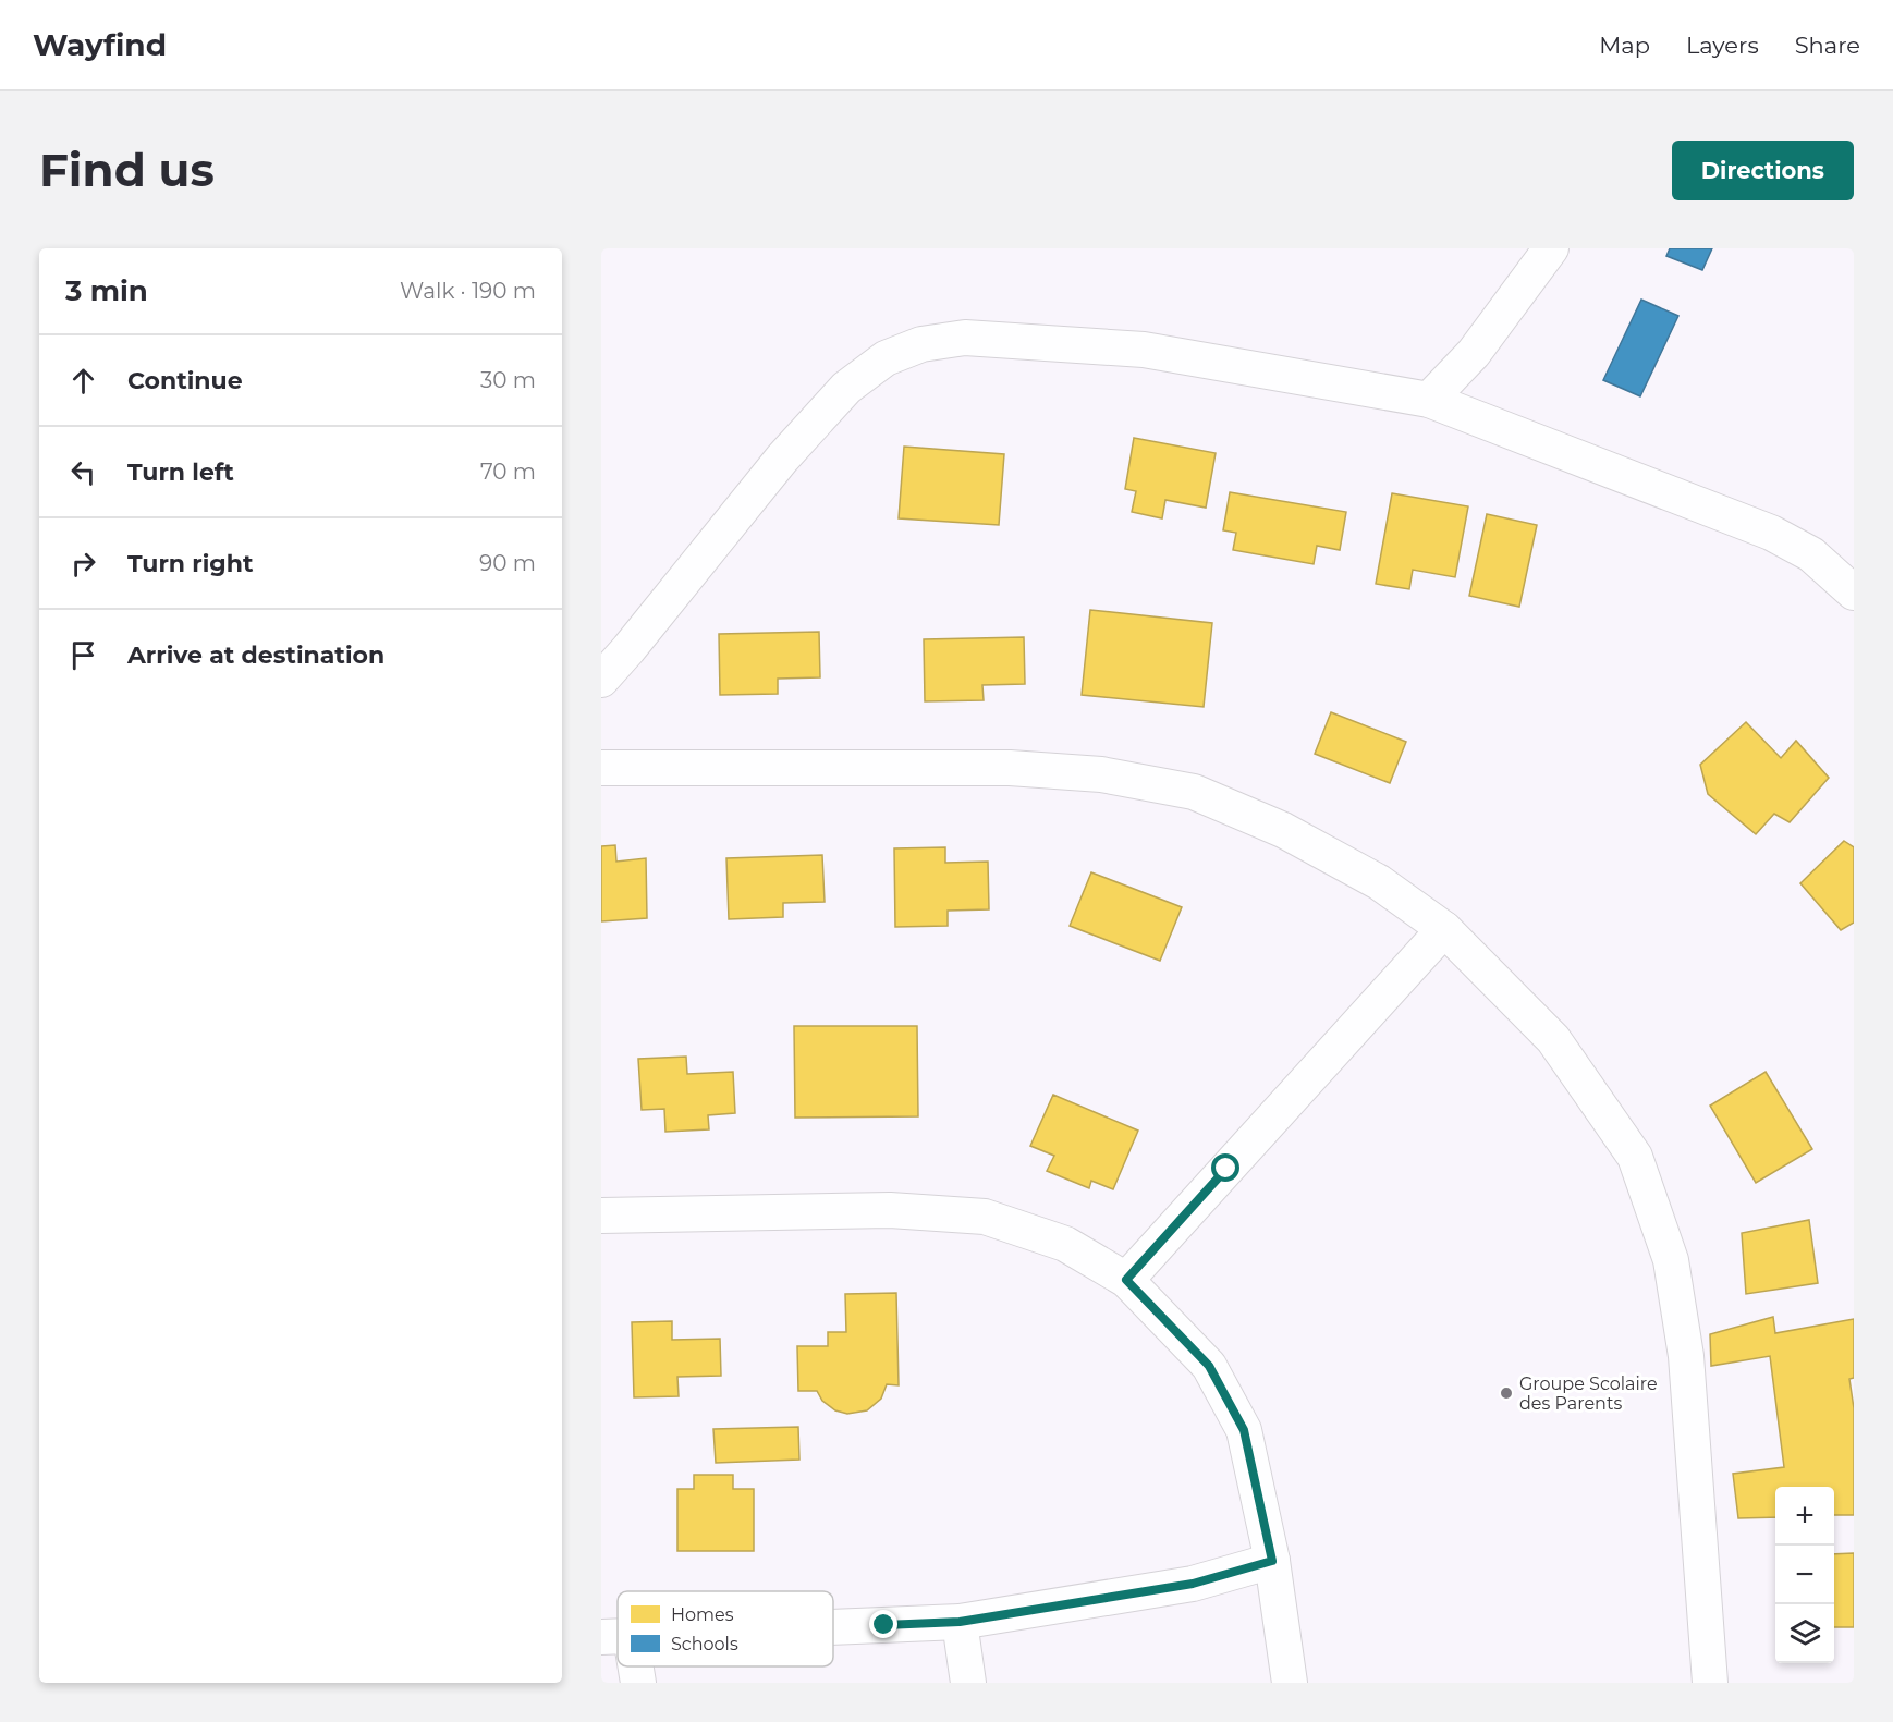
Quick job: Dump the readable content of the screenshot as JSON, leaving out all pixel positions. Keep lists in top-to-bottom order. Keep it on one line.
{"places":["Groupe Scolaire des Parents"],"legend":["Homes","Schools"],"page":{"header":"Wayfind","nav":["Map","Layers","Share"],"buttons":"Directions","title":"Find us","heading":["3 min","Walk · 190 m"],"list":[["Continue","30 m"],["Turn left","70 m"],["Turn right","90 m"],"Arrive at destination"],"map_buttons":["+","−"]}}
